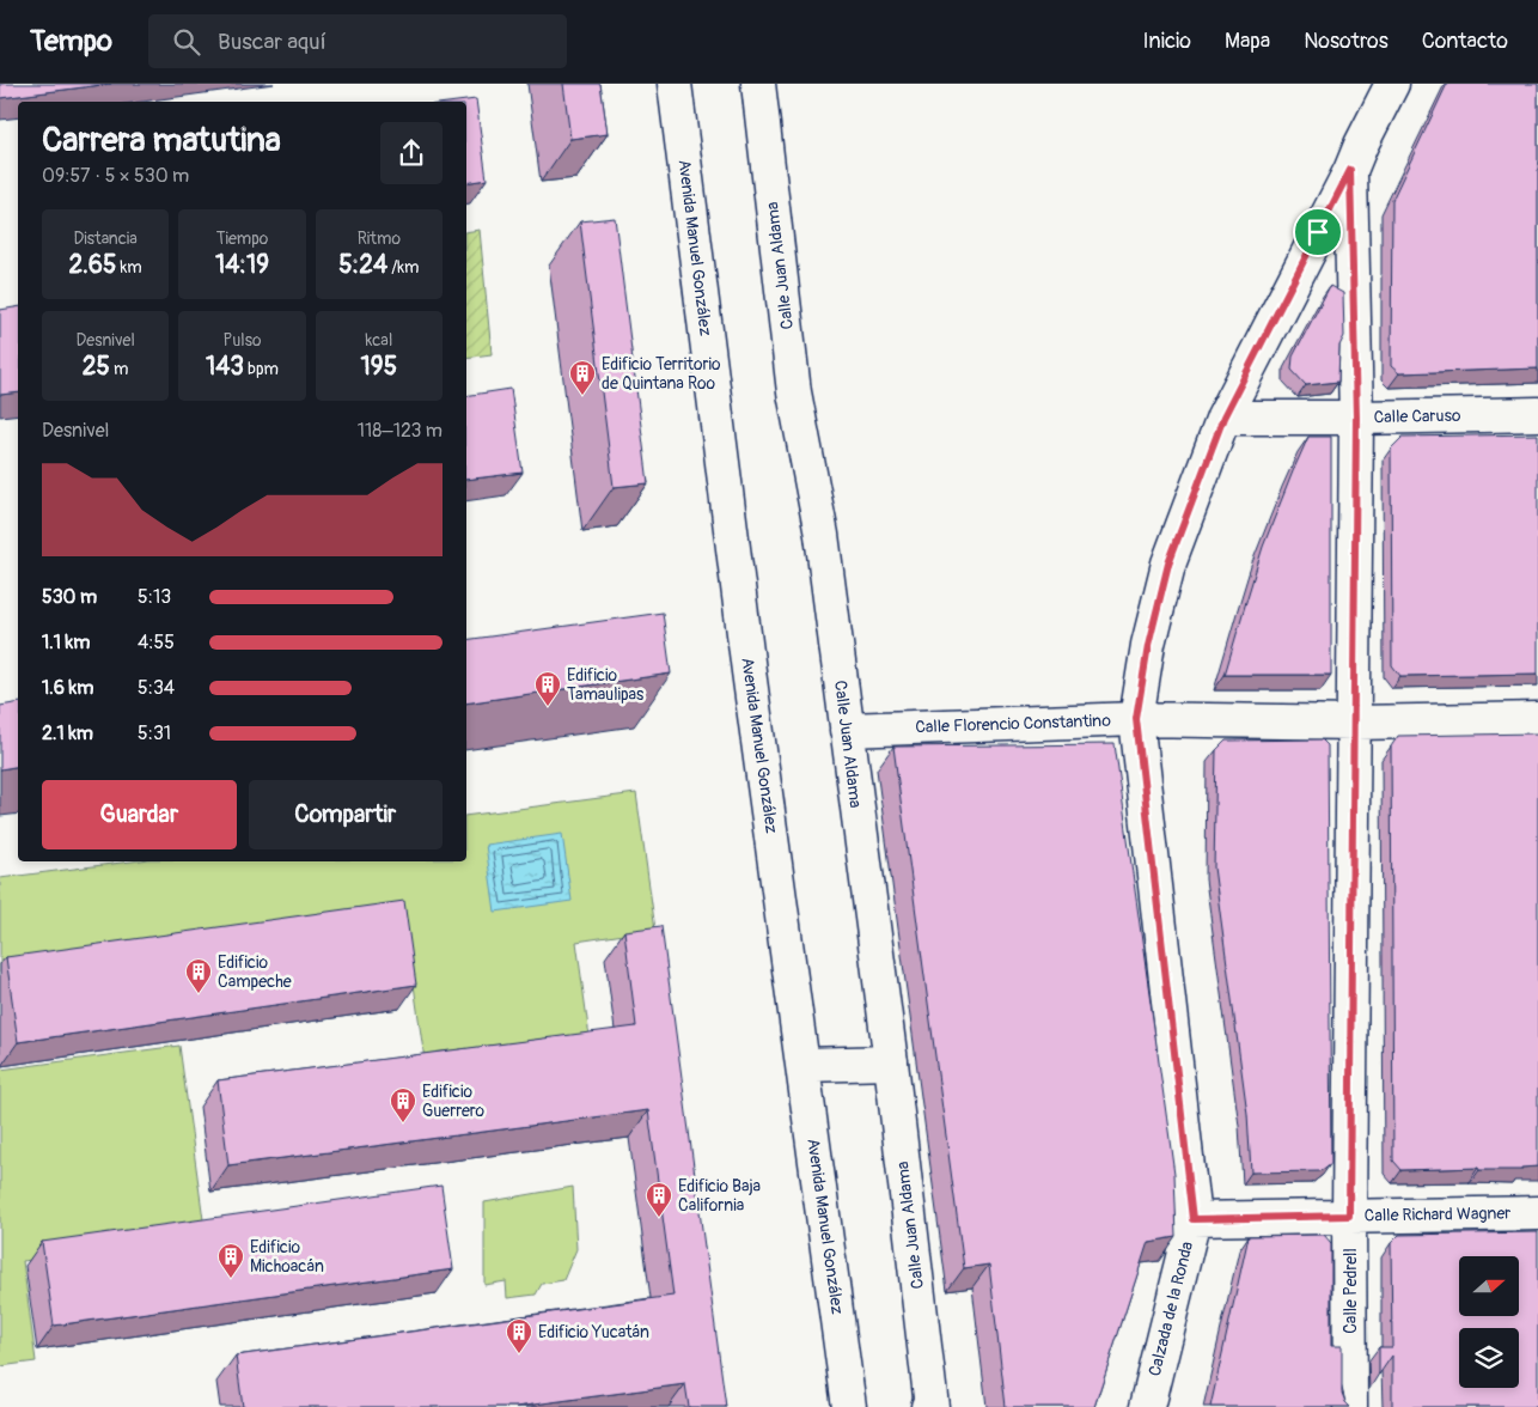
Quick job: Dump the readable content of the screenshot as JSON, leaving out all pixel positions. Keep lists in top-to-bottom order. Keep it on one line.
{"streets":{"street":["Avenida Manuel González","Calle Juan Aldama","Calle Caruso","Calle Florencio Constantino","Calle Richard Wagner","Calle Pedrell","Calzada de la Ronda"]},"crossings":[["Calle Juan Aldama","Calle Florencio Constantino"],["Calle Caruso","Calle Pedrell"],["Calle Caruso","Calzada de la Ronda"],["Calle Florencio Constantino","Calle Pedrell"],["Calle Florencio Constantino","Calzada de la Ronda"],["Calle Richard Wagner","Calle Pedrell"],["Calle Richard Wagner","Calzada de la Ronda"],["Calle Pedrell","Calzada de la Ronda"]],"places":{"building":["Edificio Territorio de Quintana Roo","Edificio Tamaulipas","Edificio Campeche","Edificio Guerrero","Edificio Baja California","Edificio Michoacán","Edificio Yucatán"]},"north":"right","page":{"header":"Tempo","search":"Buscar aquí","nav":["Inicio","Mapa","Nosotros","Contacto"],"heading":["Carrera matutina","09:57 · 5 × 530 m"],"stats":[["Distancia","2.65 km"],["Tiempo","14:19"],["Ritmo","5:24 /km"],["Desnivel","25 m"],["Pulso","143 bpm"],["kcal","195"]],"chart":["Desnivel","118–123 m"],"list":[{"name":"530 m","note":"5:13"},{"name":"1.1 km","note":"4:55"},{"name":"1.6 km","note":"5:34"},{"name":"2.1 km","note":"5:31"}],"buttons":["Guardar","Compartir"]}}
